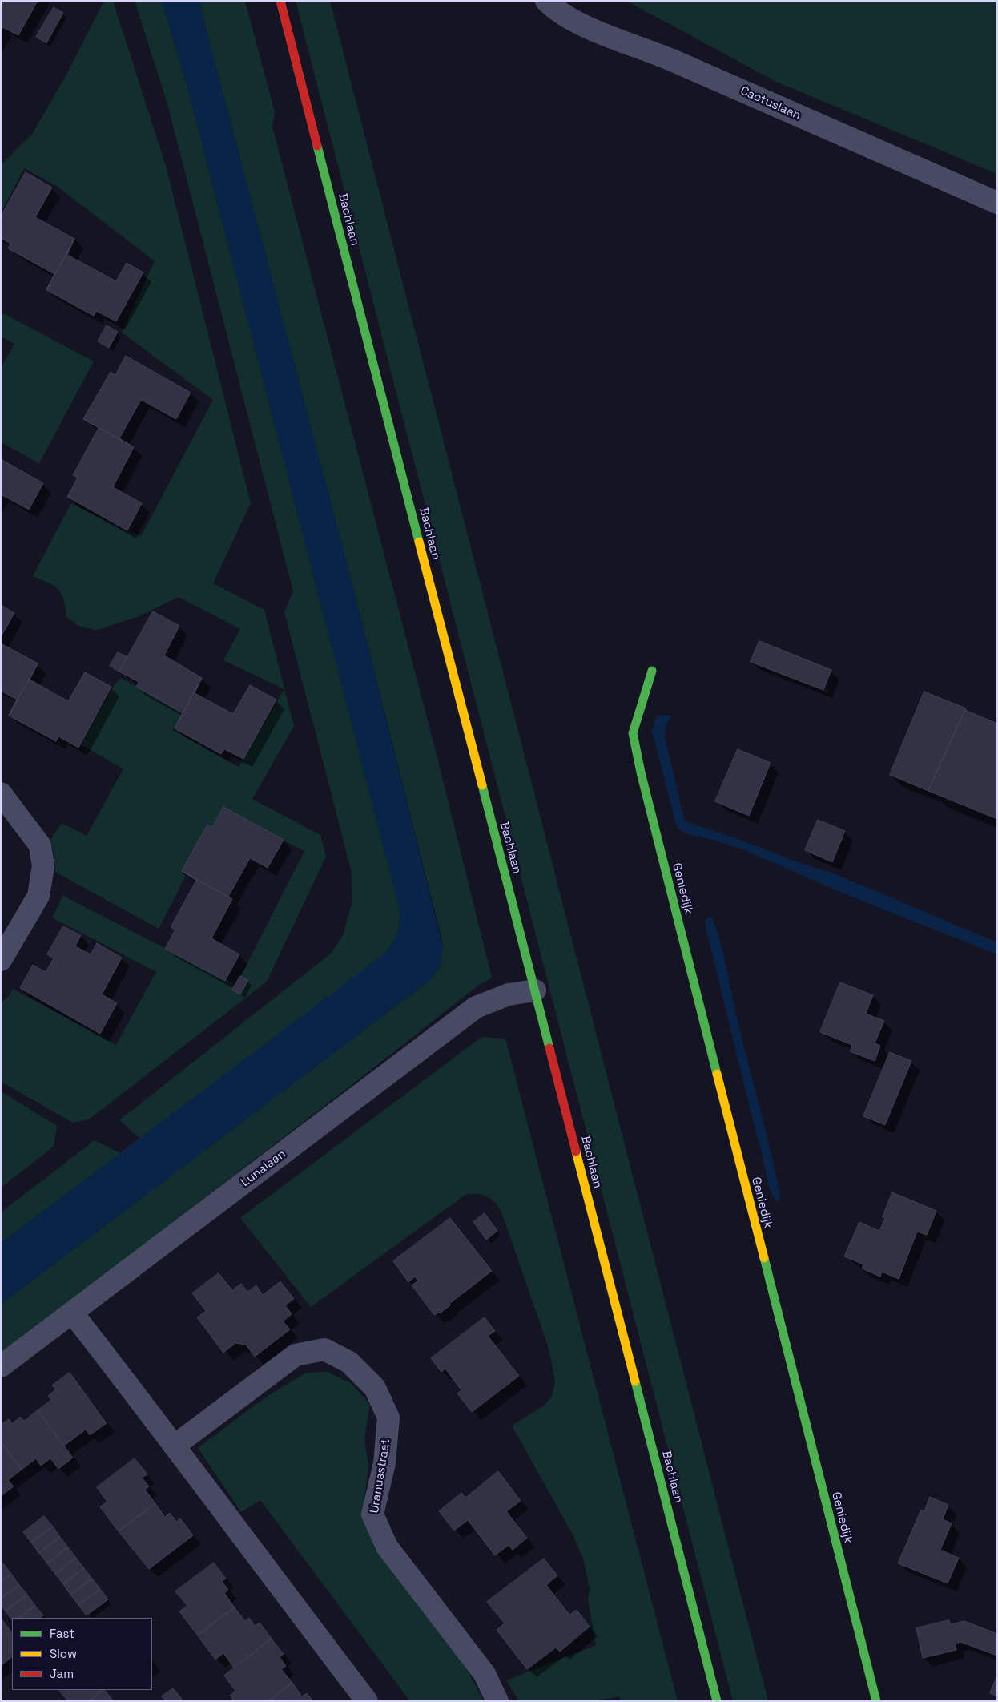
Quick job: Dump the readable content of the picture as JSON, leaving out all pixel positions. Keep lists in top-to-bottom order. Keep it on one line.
{"streets":{"main road":["Bachlaan","Geniedijk"],"street":["Cactuslaan","Lunalaan","Uranusstraat"]},"crossings":[["Bachlaan","Lunalaan"]],"legend":["Fast","Slow","Jam"]}
